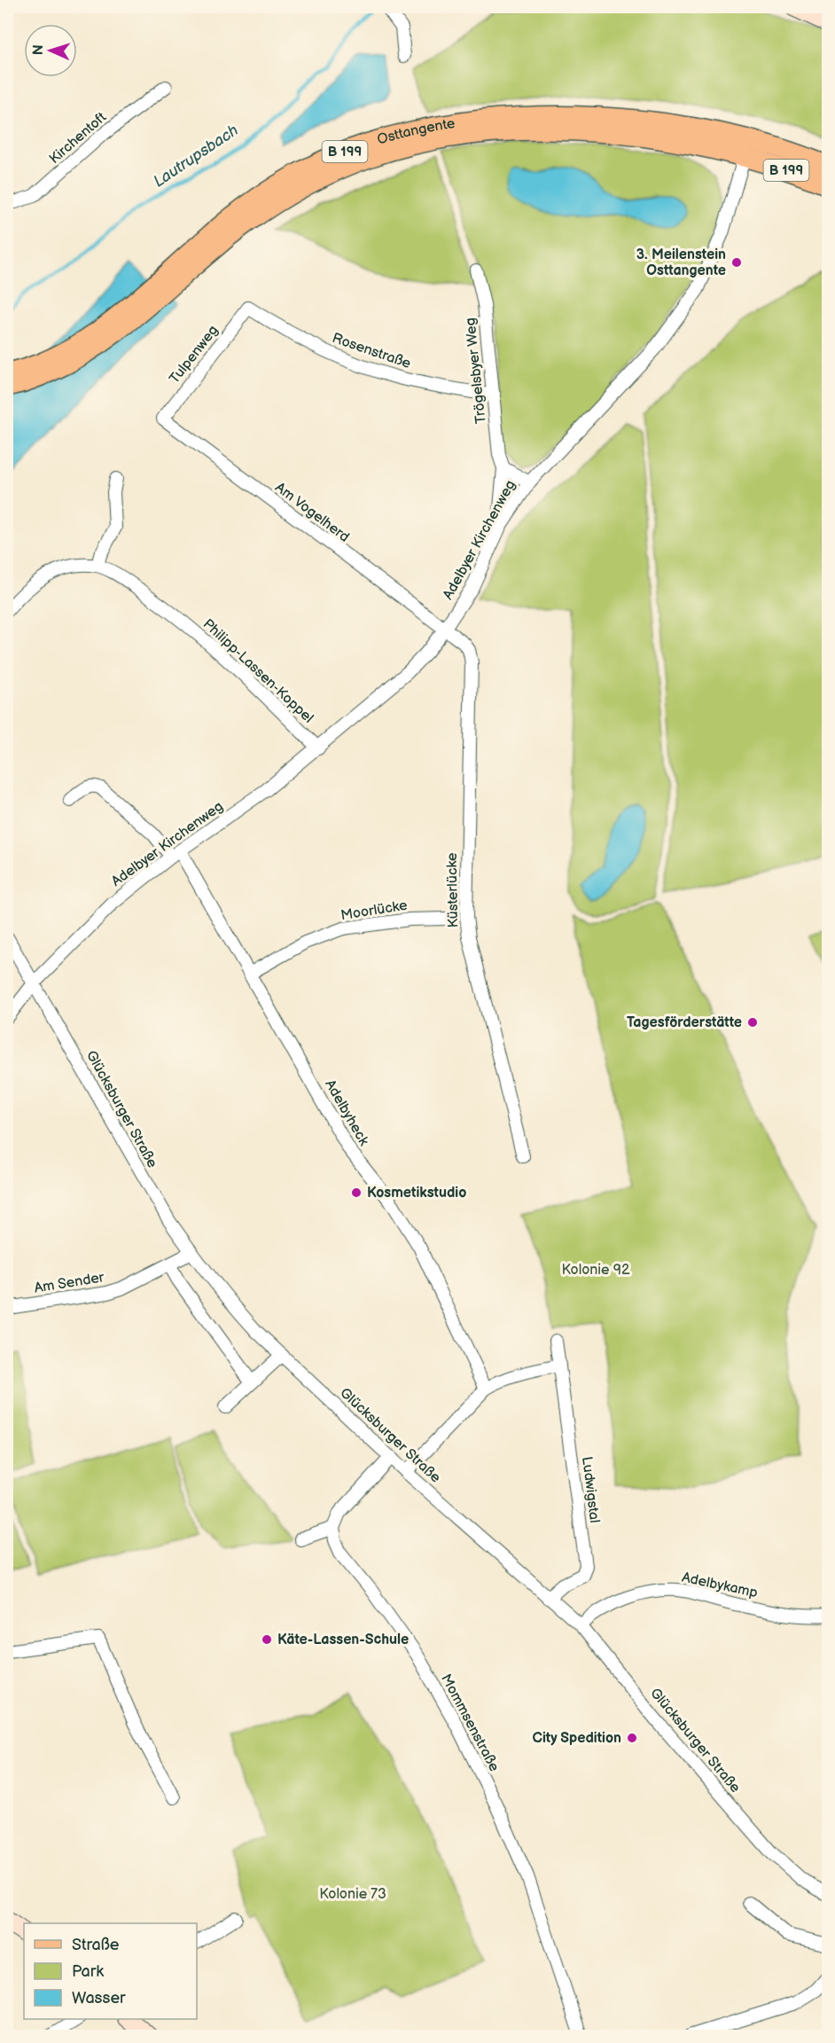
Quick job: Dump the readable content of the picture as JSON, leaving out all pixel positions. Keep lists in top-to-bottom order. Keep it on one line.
{"streets":{"main road":["Osttangente","B 199"],"street":["Kirchentoft","Rosenstraße","Tulpenweg","Trögelsbyer Weg","Am Vogelherd","Adelbyer Kirchenweg","Philipp-Lassen-Koppel","Küsterlücke","Moorlücke","Glücksburger Straße","Adelbyheck","Am Sender","Ludwigstal","Adelbykamp","Mommsenstraße"]},"crossings":[["Osttangente","Adelbyer Kirchenweg"],["Rosenstraße","Tulpenweg"],["Rosenstraße","Trögelsbyer Weg"],["Tulpenweg","Am Vogelherd"],["Trögelsbyer Weg","Adelbyer Kirchenweg"],["Am Vogelherd","Adelbyer Kirchenweg"],["Am Vogelherd","Küsterlücke"],["Adelbyer Kirchenweg","Philipp-Lassen-Koppel"],["Adelbyer Kirchenweg","Küsterlücke"],["Adelbyer Kirchenweg","Glücksburger Straße"],["Adelbyer Kirchenweg","Adelbyheck"],["Moorlücke","Adelbyheck"],["Glücksburger Straße","Am Sender"],["Glücksburger Straße","Ludwigstal"],["Glücksburger Straße","Adelbykamp"]],"water":["Lautrupsbach"],"parks":["Kolonie 92","Kolonie 73"],"places":["3. Meilenstein Osttangente","Tagesförderstätte","Kosmetikstudio","Käte-Lassen-Schule","City Spedition"],"legend":["Straße","Park","Wasser"],"north":"left"}
